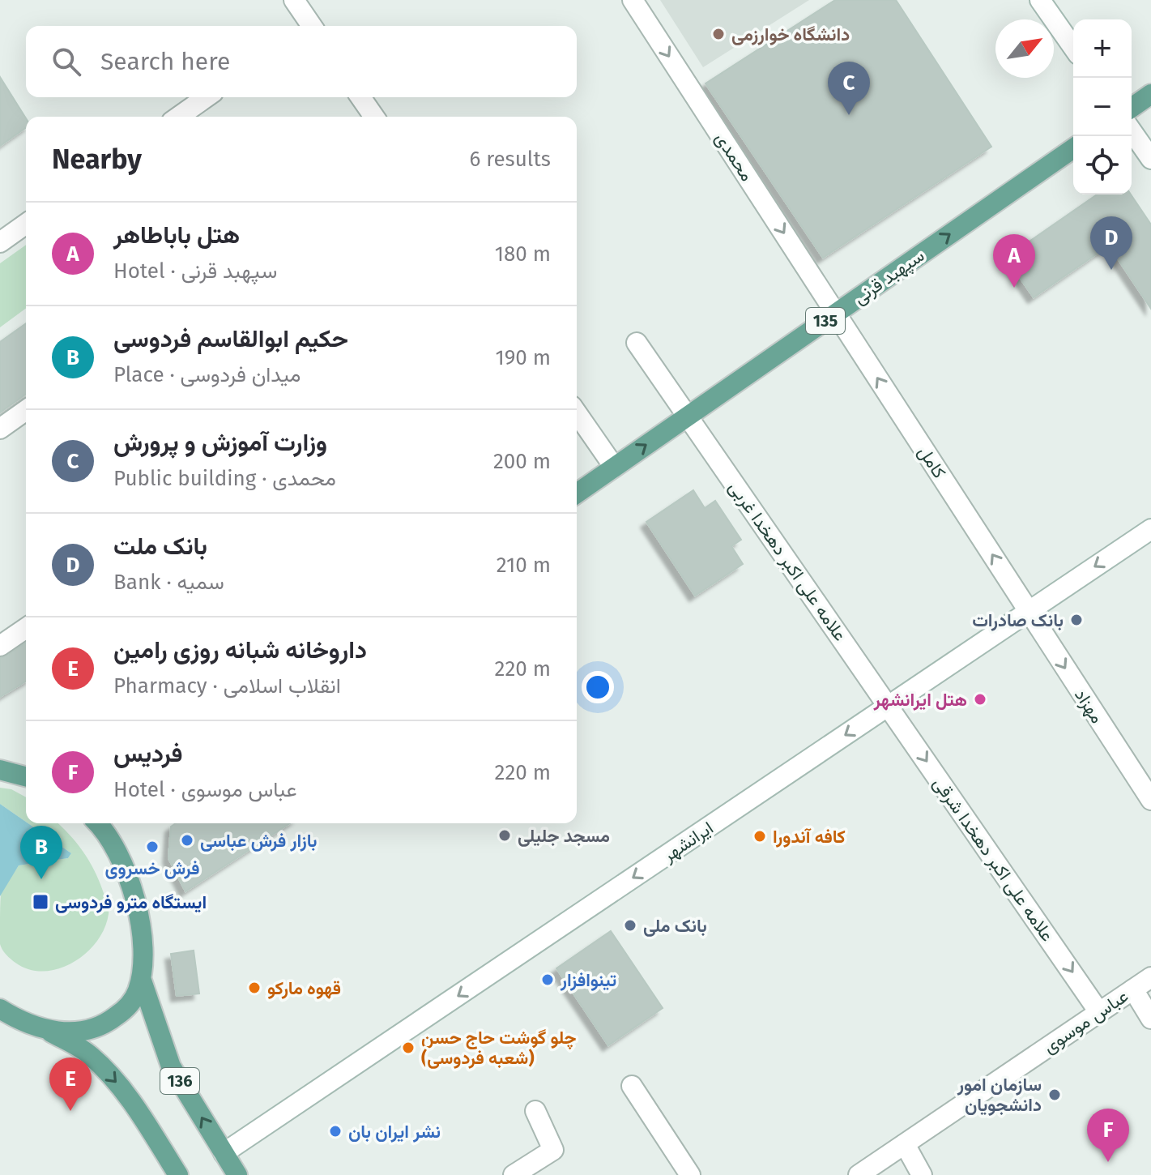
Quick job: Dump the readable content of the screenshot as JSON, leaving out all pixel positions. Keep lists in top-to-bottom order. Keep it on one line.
{"streets":{"main road":["سپهبد قرنی","135","136"],"street":["محمدی","کامل","علامه علی اکبر دهخدا غربی","مهزاد","ایرانشهر","علامه علی اکبر دهخدا شرقی","عباس موسوی"]},"crossings":[["محمدی","سپهبد قرنی"],["محمدی","کامل"],["سپهبد قرنی","کامل"],["سپهبد قرنی","علامه علی اکبر دهخدا غربی"],["کامل","مهزاد"],["کامل","ایرانشهر"],["علامه علی اکبر دهخدا غربی","ایرانشهر"],["علامه علی اکبر دهخدا غربی","علامه علی اکبر دهخدا شرقی"],["مهزاد","ایرانشهر"],["ایرانشهر","علامه علی اکبر دهخدا شرقی"],["ایرانشهر","136"],["علامه علی اکبر دهخدا شرقی","عباس موسوی"]],"one_way":["محمدی","سپهبد قرنی","کامل","مهزاد","ایرانشهر","علامه علی اکبر دهخدا شرقی"],"places":{"other":["دانشگاه خوارزمی","بانک صادرات","هتل ایرانشهر","مسجد جلیلی","کافه آندورا","بازار فرش عباسی","فرش خسروی","بانک ملی","تینوافزار","قهوه مارکو","چلو گوشت حاج حسن (شعبه فردوسی)","سازمان امور دانشجویان","نشر ایران بان"],"transit":["ایستگاه مترو فردوسی"]},"north":"top right","page":{"map_buttons":["+","−"],"search":"Search here","pins":["C","D","A","B","E","F"],"heading":["Nearby","6 results"],"list":[{"mark":"A","name":"هتل باباطاهر","note":"Hotel · سپهبد قرنی","value":"180 m"},{"mark":"B","name":"حکیم ابوالقاسم فردوسی","note":"Place · میدان فردوسی","value":"190 m"},{"mark":"C","name":"وزارت آموزش و پرورش","note":"Public building · محمدی","value":"200 m"},{"mark":"D","name":"بانک ملت","note":"Bank · سمیه","value":"210 m"},{"mark":"E","name":"داروخانه شبانه روزی رامین","note":"Pharmacy · انقلاب اسلامی","value":"220 m"},{"mark":"F","name":"فردیس","note":"Hotel · عباس موسوی","value":"220 m"}]}}
